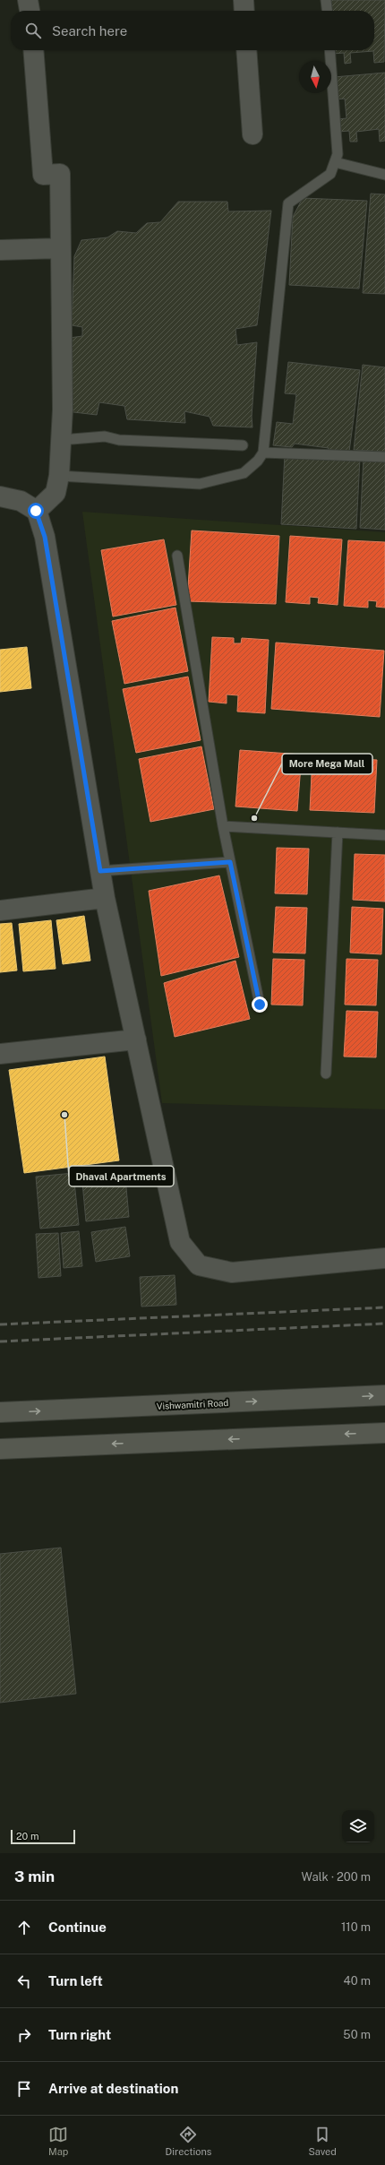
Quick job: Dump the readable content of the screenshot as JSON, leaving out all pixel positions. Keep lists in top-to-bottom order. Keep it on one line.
{"streets":{"main road":["Vishwamitri Road"]},"places":["More Mega Mall","Dhaval Apartments"],"scale_bar":"20 m","north":"bottom","page":{"search":"Search here","scale":"20 m","heading":["3 min","Walk · 200 m"],"list":[["Continue","110 m"],["Turn left","40 m"],["Turn right","50 m"],"Arrive at destination"],"nav":["Map","Directions","Saved"]}}
